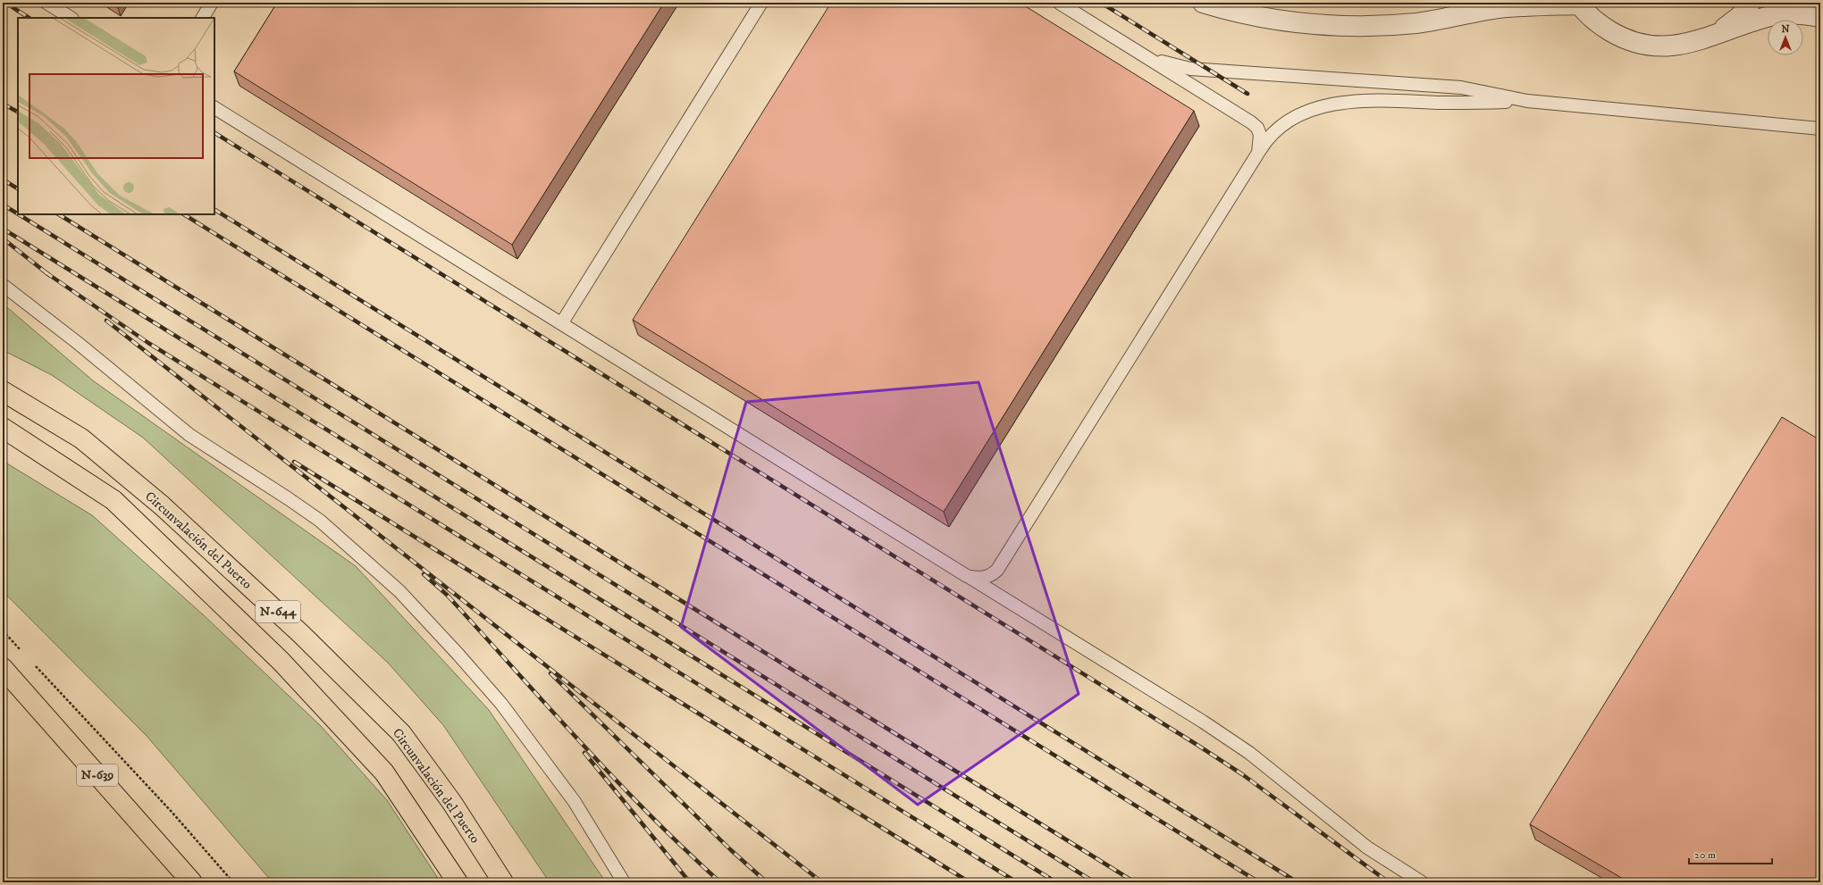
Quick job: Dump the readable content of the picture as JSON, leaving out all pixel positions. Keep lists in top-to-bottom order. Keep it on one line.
{"streets":{"highway":["Circunvalación del Puerto","N-644","N-639"]},"scale_bar":"20 m","north":"top"}
